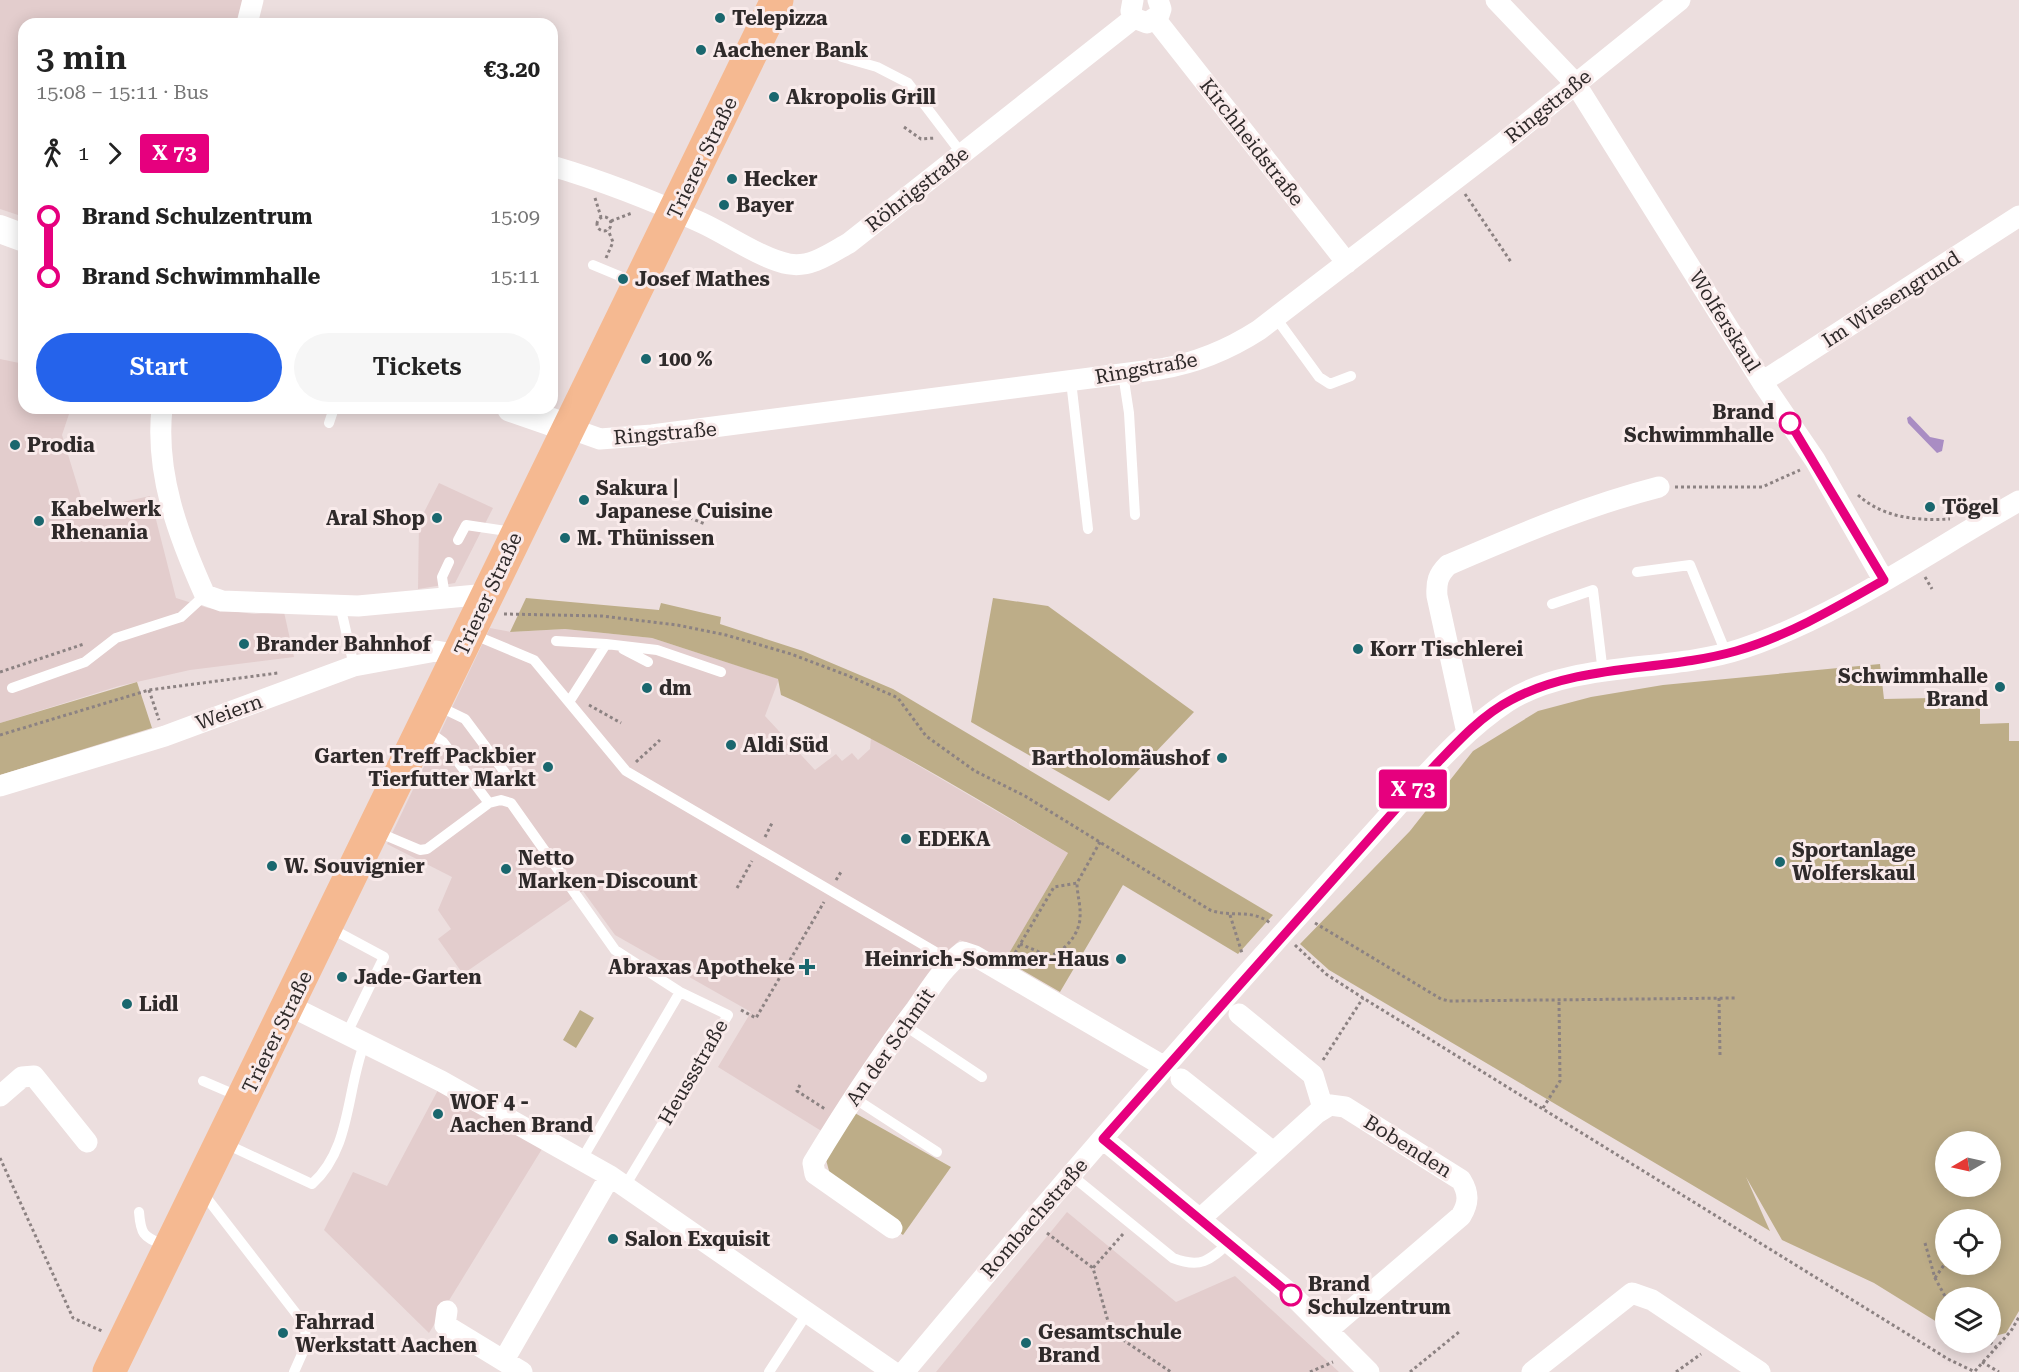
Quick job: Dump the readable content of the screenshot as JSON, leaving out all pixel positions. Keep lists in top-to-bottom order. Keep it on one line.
{"streets":{"main road":["Trierer Straße"],"street":["Ringstraße","Kirchheidstraße","Röhrigstraße","Im Wiesengrund","Wolferskaul","Weiern","An der Schmit","Bobenden","Rombachstraße"],"lane":["Heussstraße"]},"crossings":[["Ringstraße","Kirchheidstraße"],["Ringstraße","Trierer Straße"],["Ringstraße","Wolferskaul"],["Kirchheidstraße","Röhrigstraße"],["Trierer Straße","Röhrigstraße"],["Trierer Straße","Weiern"],["Im Wiesengrund","Wolferskaul"],["Wolferskaul","Rombachstraße"]],"places":{"other":["Telepizza","Aachener Bank","Akropolis Grill","Hecker","Bayer","Josef Mathes","100 %","Brand Schwimmhalle","Prodia","Sakura | Japanese Cuisine","Tögel","Aral Shop","Kabelwerk Rhenania","M. Thünissen","Brander Bahnhof","Korr Tischlerei","Schwimmhalle Brand","dm","Aldi Süd","Bartholomäushof","Garten Treff Packbier Tierfutter Markt","EDEKA","Sportanlage Wolferskaul","W. Souvignier","Netto Marken-Discount","Heinrich-Sommer-Haus","Jade-Garten","Lidl","WOF 4 - Aachen Brand","Salon Exquisit","Brand Schulzentrum","Fahrrad Werkstatt Aachen","Gesamtschule Brand"],"health":["Abraxas Apotheke"]},"north":"left","page":{"on_map":"X 73","heading":["3 min","15:08 – 15:11 · Bus","€3.20"],"legs":["1","X 73"],"list":[{"name":"Brand Schulzentrum","value":"15:09"},{"name":"Brand Schwimmhalle","value":"15:11"}],"buttons":["Start","Tickets"]}}
